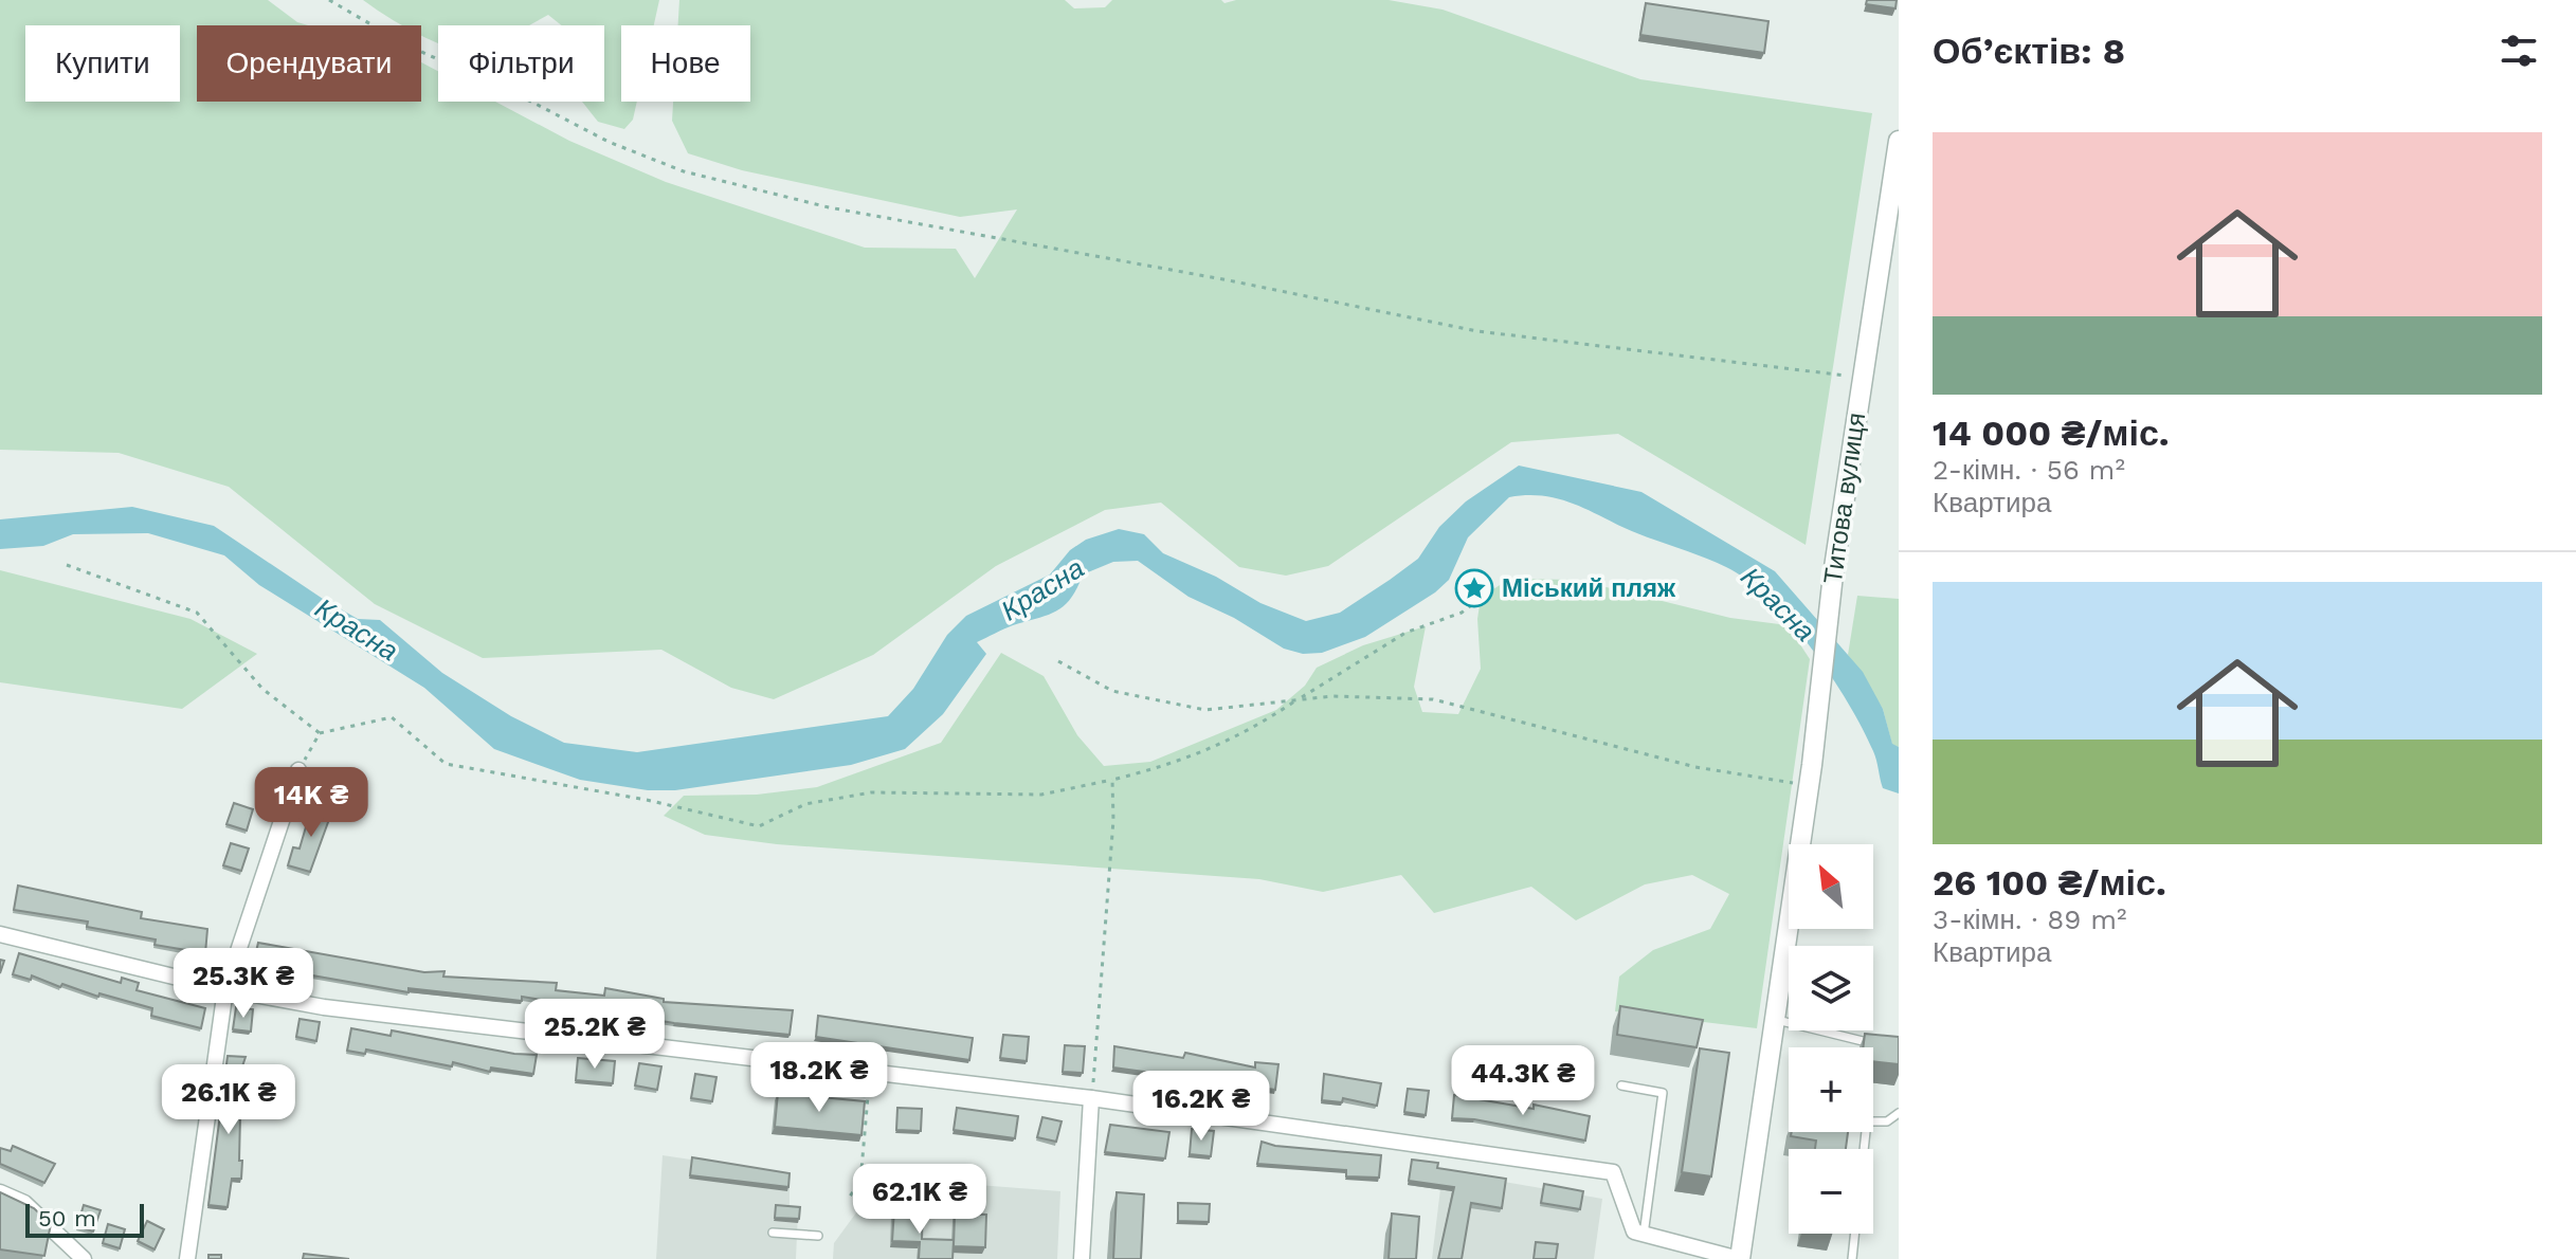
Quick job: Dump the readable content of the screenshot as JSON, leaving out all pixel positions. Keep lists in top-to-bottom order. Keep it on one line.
{"streets":{"street":["Титова вулиця"]},"water":["Красна"],"places":{"place":["Міський пляж"]},"scale_bar":"50 m","north":"top left","page":{"heading":"Об’єктів: 8","chip":["Купити","Орендувати","Фільтри","Нове"],"list":[{"name":"14 000 ₴/міс.","note":"2-кімн. · 56 m² · Квартира"},{"name":"26 100 ₴/міс.","note":"3-кімн. · 89 m² · Квартира"}],"price":["14K ₴","25.3K ₴","25.2K ₴","18.2K ₴","44.3K ₴","26.1K ₴","16.2K ₴","62.1K ₴"],"map_buttons":["+","−"],"scale":"50 m"}}
